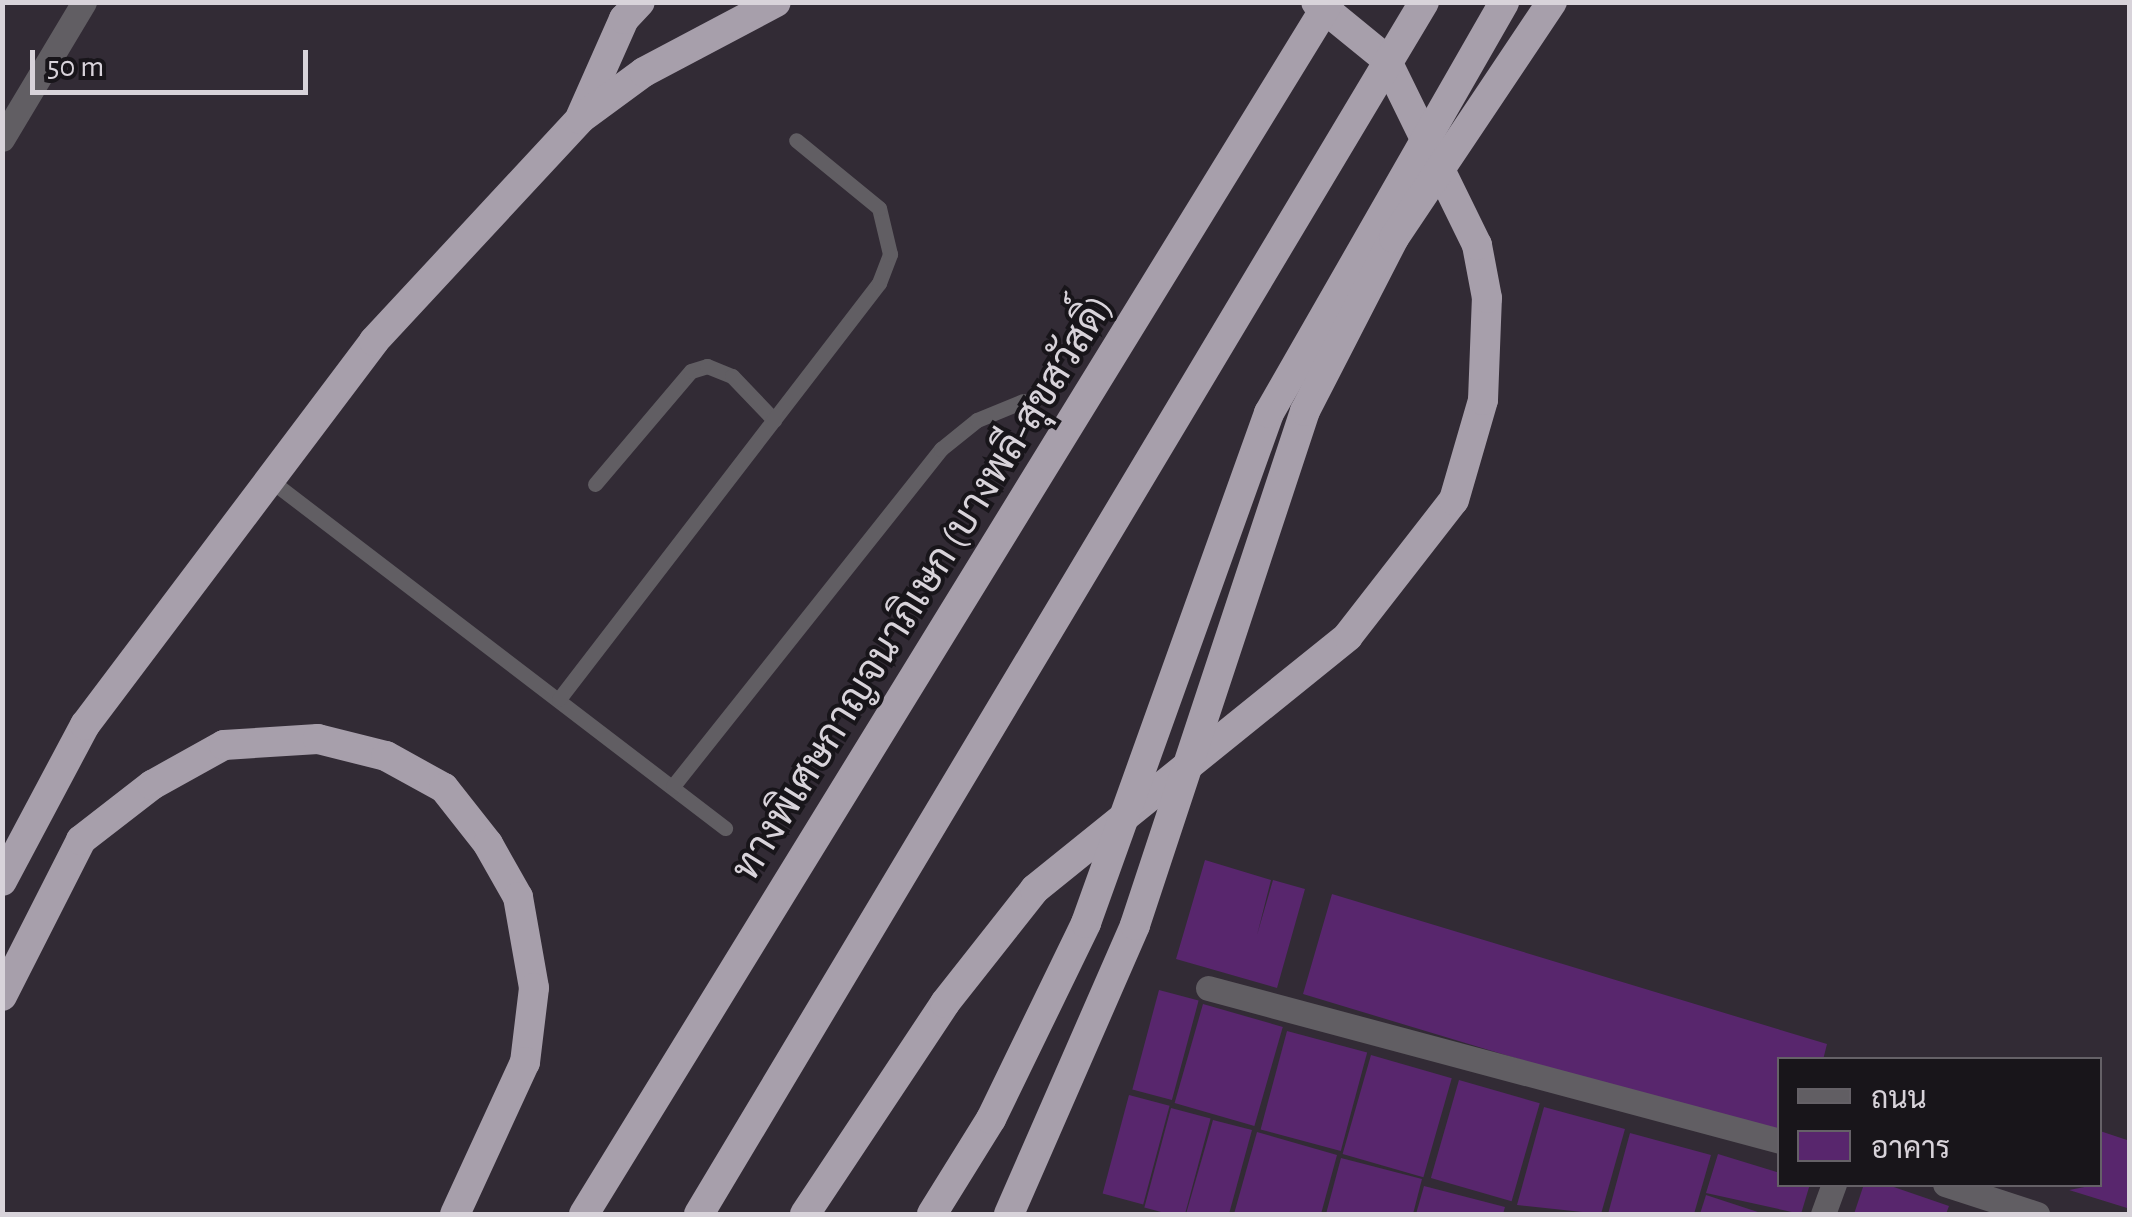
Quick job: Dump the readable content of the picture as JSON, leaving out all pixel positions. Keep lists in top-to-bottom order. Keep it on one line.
{"streets":{"highway":["ทางพิเศษกาญจนาภิเษก (บางพลี-สุขสวัสดิ์)"]},"legend":["ถนน","อาคาร"],"scale_bar":"50 m"}
